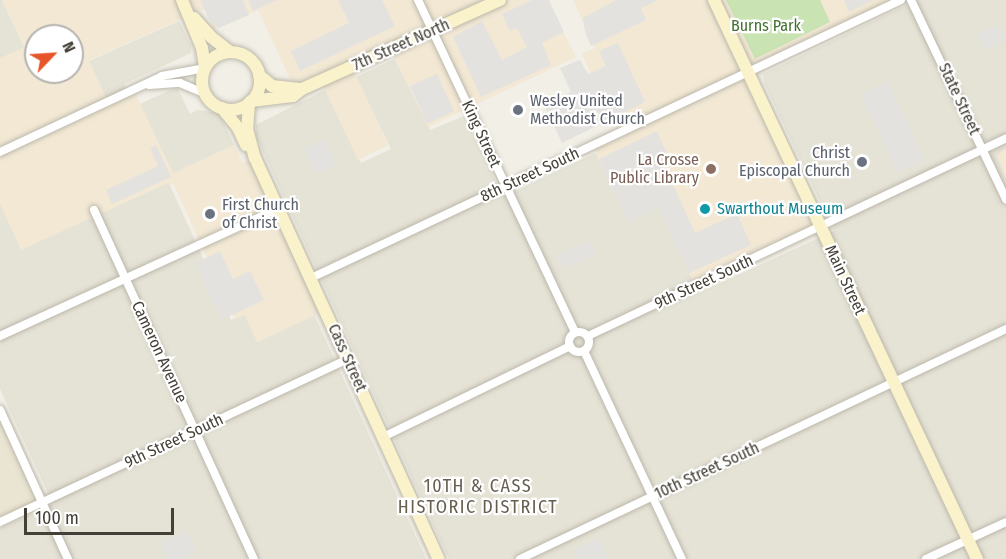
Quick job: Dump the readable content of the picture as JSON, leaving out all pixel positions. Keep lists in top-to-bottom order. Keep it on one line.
{"streets":{"street":["7th Street North","State Street","King Street","8th Street South","Main Street","9th Street South","Cameron Avenue","Cass Street","10th Street South"]},"crossings":[["7th Street North","King Street"],["7th Street North","Cass Street"],["State Street","9th Street South"],["King Street","8th Street South"],["King Street","9th Street South"],["8th Street South","Main Street"],["8th Street South","Cass Street"],["Main Street","9th Street South"],["Main Street","10th Street South"],["9th Street South","Cameron Avenue"],["9th Street South","Cass Street"]],"districts":["10TH & CASS HISTORIC DISTRICT"],"parks":["Burns Park"],"places":["Wesley United Methodist Church","Christ Episcopal Church","La Crosse Public Library","Swarthout Museum","First Church of Christ"],"scale_bar":"100 m","north":"top right"}
